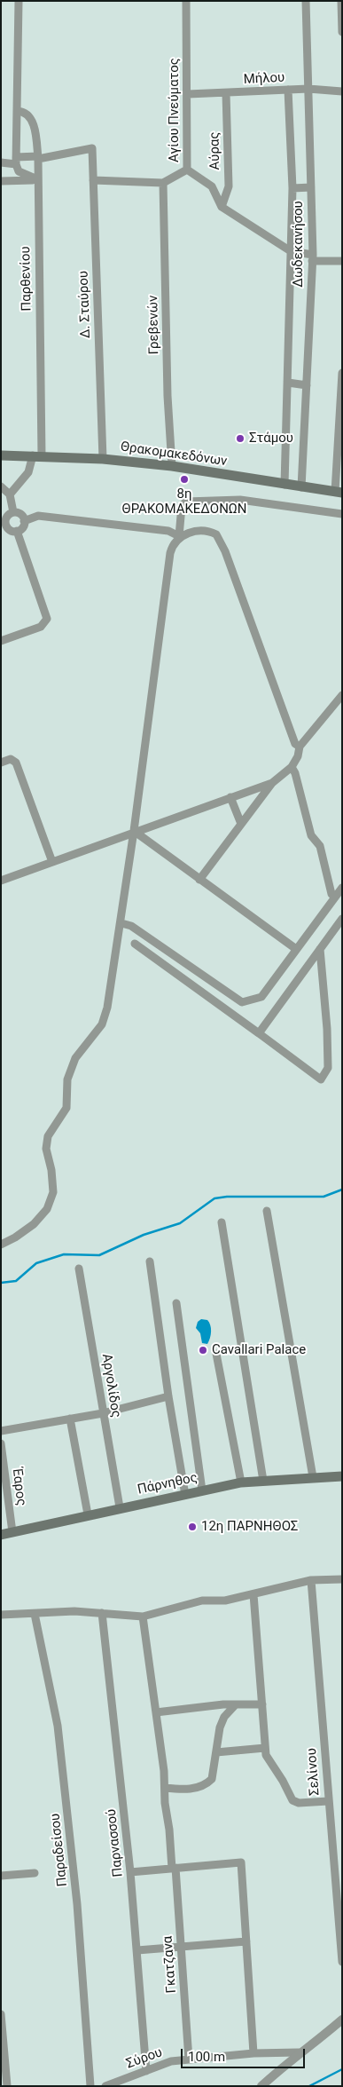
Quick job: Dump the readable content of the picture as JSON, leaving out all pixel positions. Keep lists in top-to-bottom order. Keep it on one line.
{"streets":{"main road":["Θρακομακεδόνων","Πάρνηθος"],"street":["Μήλου","Αγίου Πνεύματος","Αύρας","Δωδεκανήσου","Παρθενίου","Δ. Σταύρου","Γρεβενών","Αργολίδος","Έαρος","Σελίνου","Παρνασσού","Παραδείσου","Γκατζανα","Σύρου"]},"crossings":[["Μήλου","Αγίου Πνεύματος"],["Μήλου","Αύρας"],["Μήλου","Δωδεκανήσου"],["Αγίου Πνεύματος","Αύρας"],["Δωδεκανήσου","Θρακομακεδόνων"],["Παρθενίου","Δ. Σταύρου"],["Παρθενίου","Θρακομακεδόνων"],["Δ. Σταύρου","Θρακομακεδόνων"],["Γρεβενών","Θρακομακεδόνων"],["Αργολίδος","Πάρνηθος"],["Πάρνηθος","Έαρος"],["Παρνασσού","Σύρου"],["Γκατζανα","Σύρου"]],"places":["Στάμου","8η ΘΡΑΚΟΜΑΚΕΔΟΝΩΝ","Cavallari Palace","12η ΠΑΡΝΗΘΟΣ"],"scale_bar":"100 m"}
